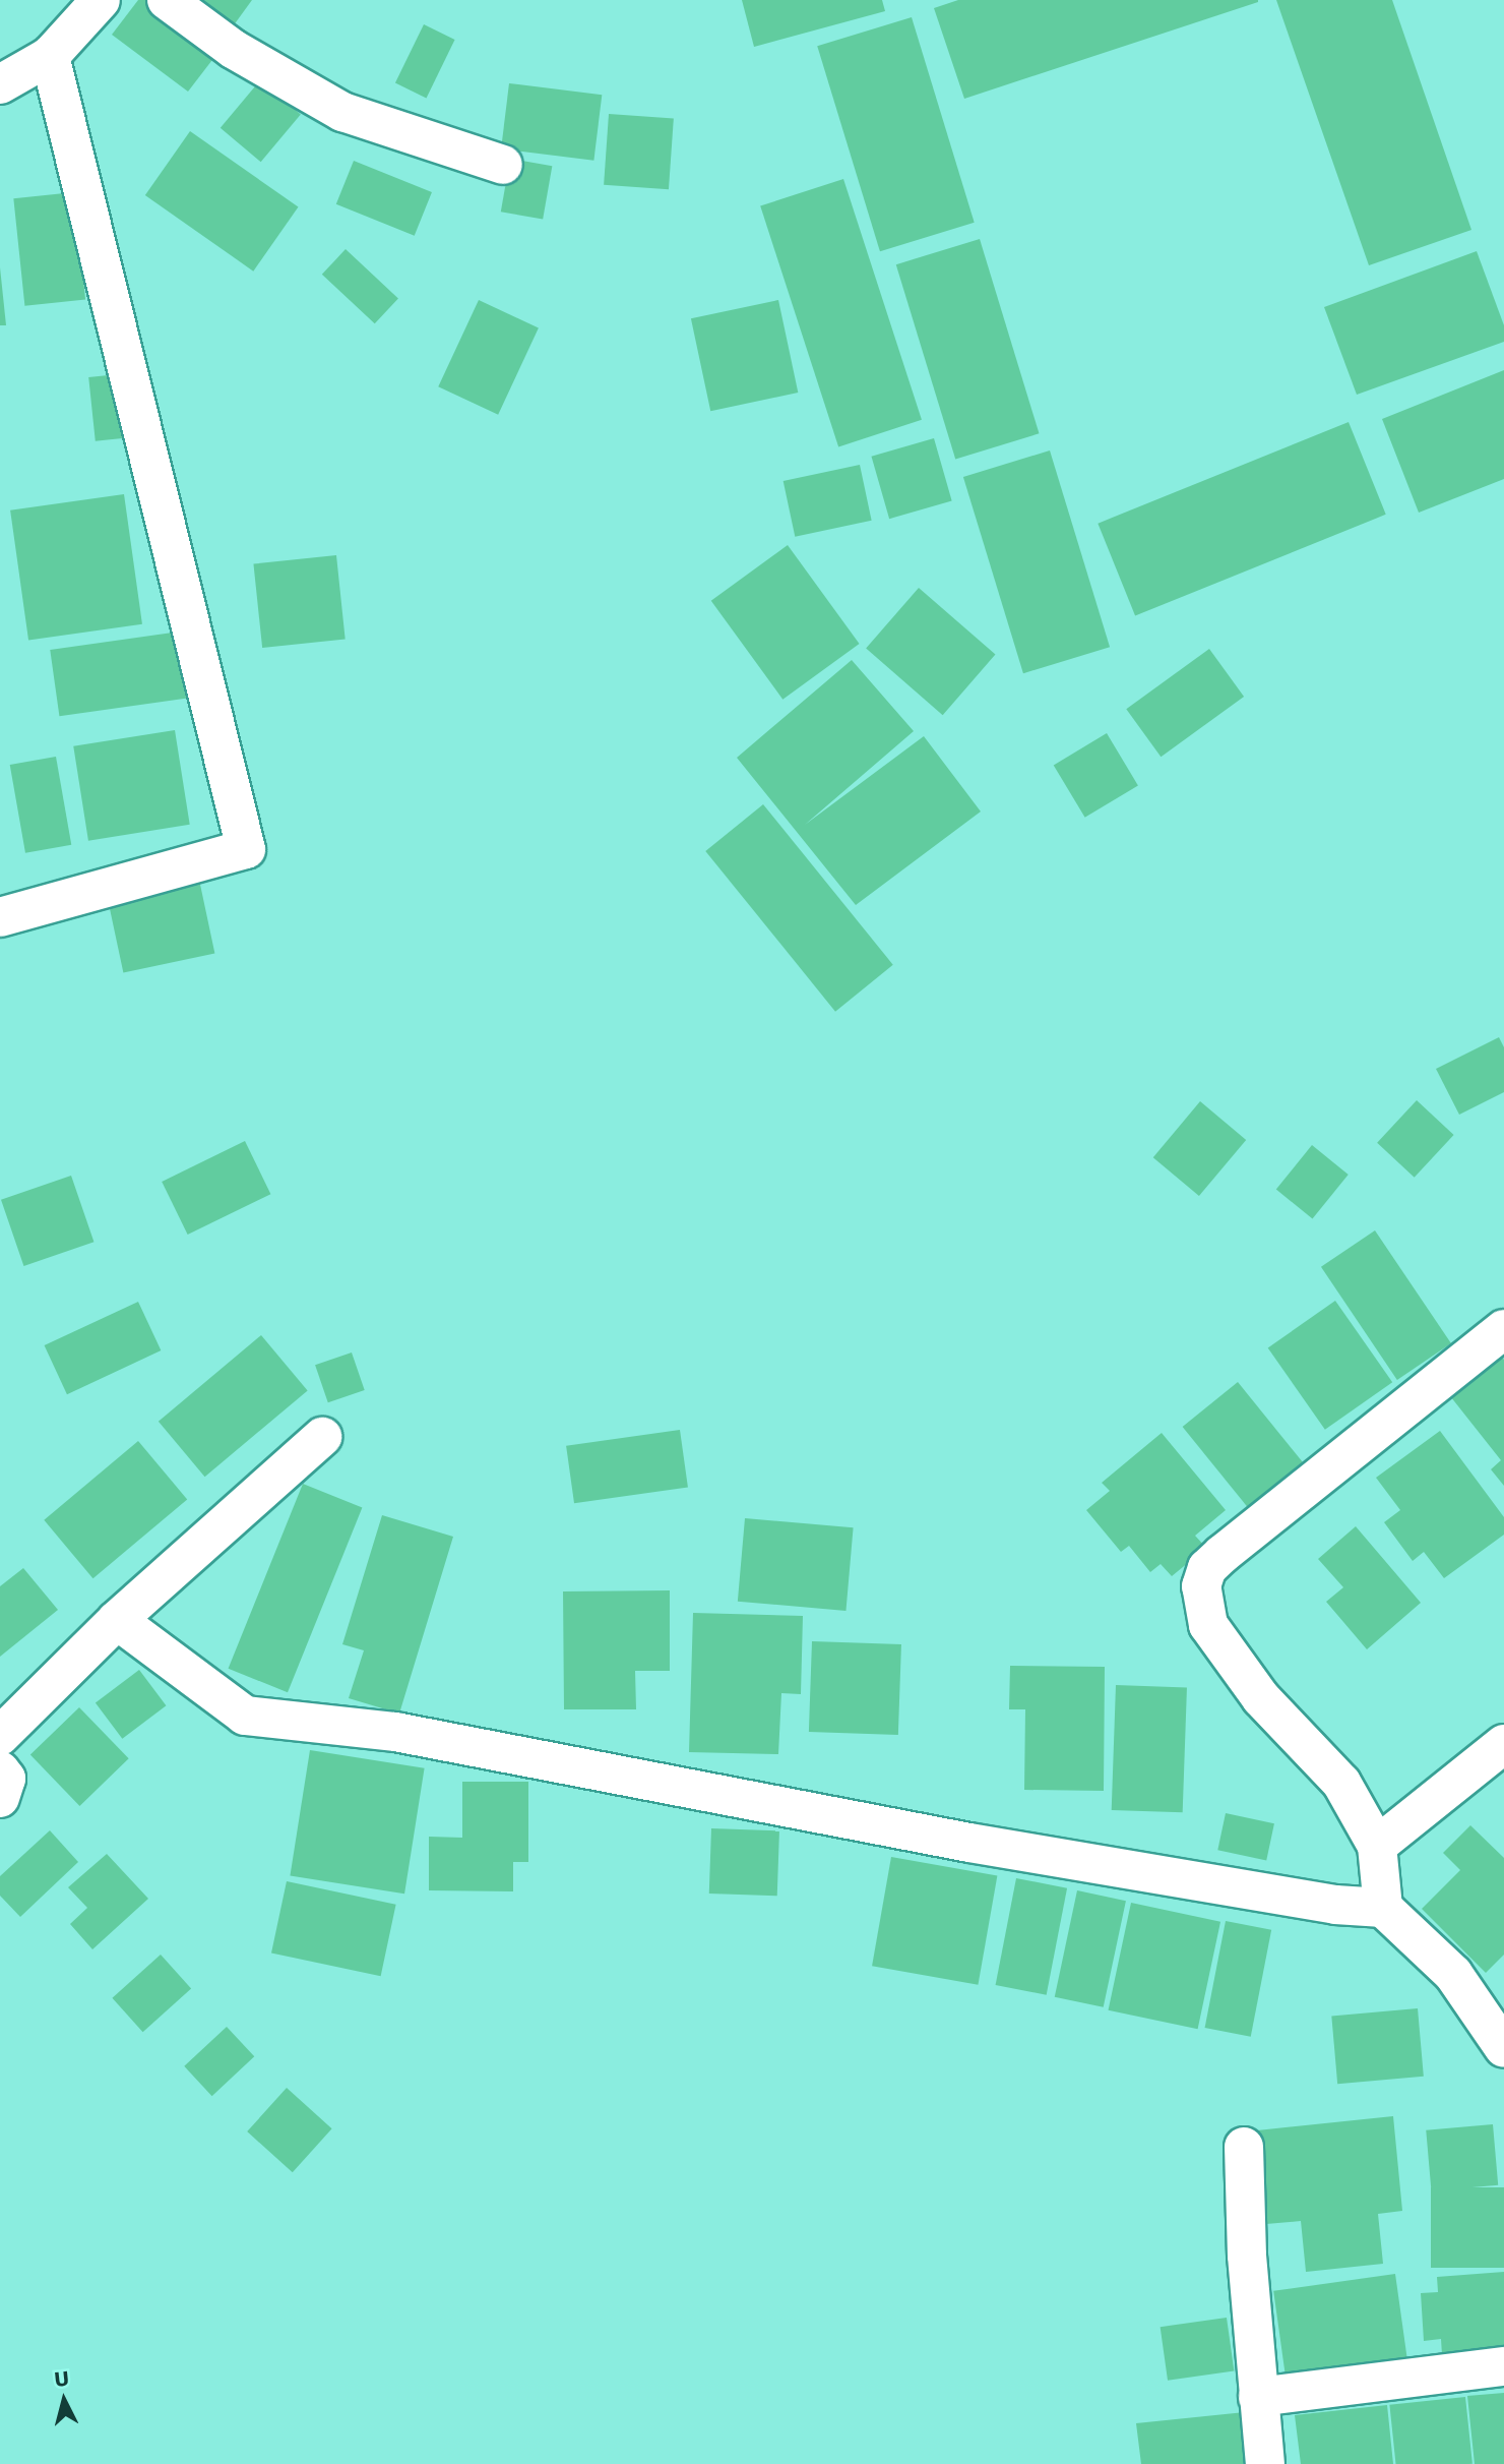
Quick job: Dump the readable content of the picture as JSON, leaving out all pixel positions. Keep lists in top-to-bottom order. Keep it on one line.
{"north":"top"}
